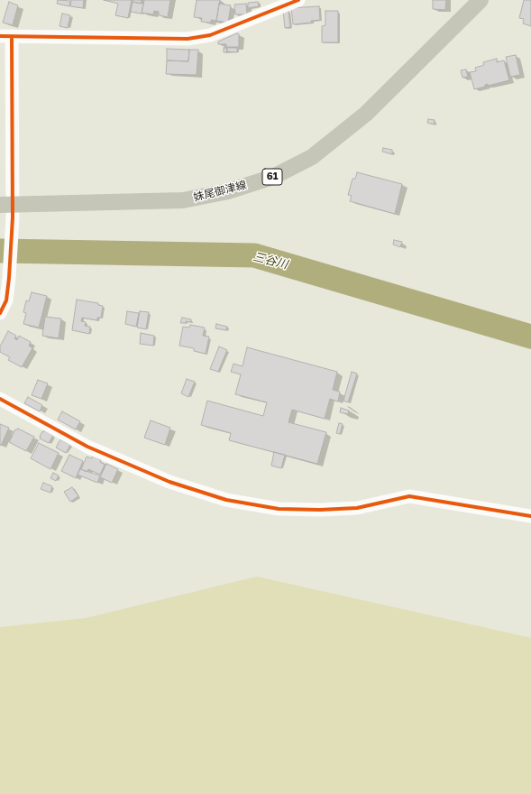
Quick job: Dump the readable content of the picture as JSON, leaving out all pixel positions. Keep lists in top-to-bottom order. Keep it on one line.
{"streets":{"main road":["61","妹尾御津線"]},"water":["三谷川"]}
